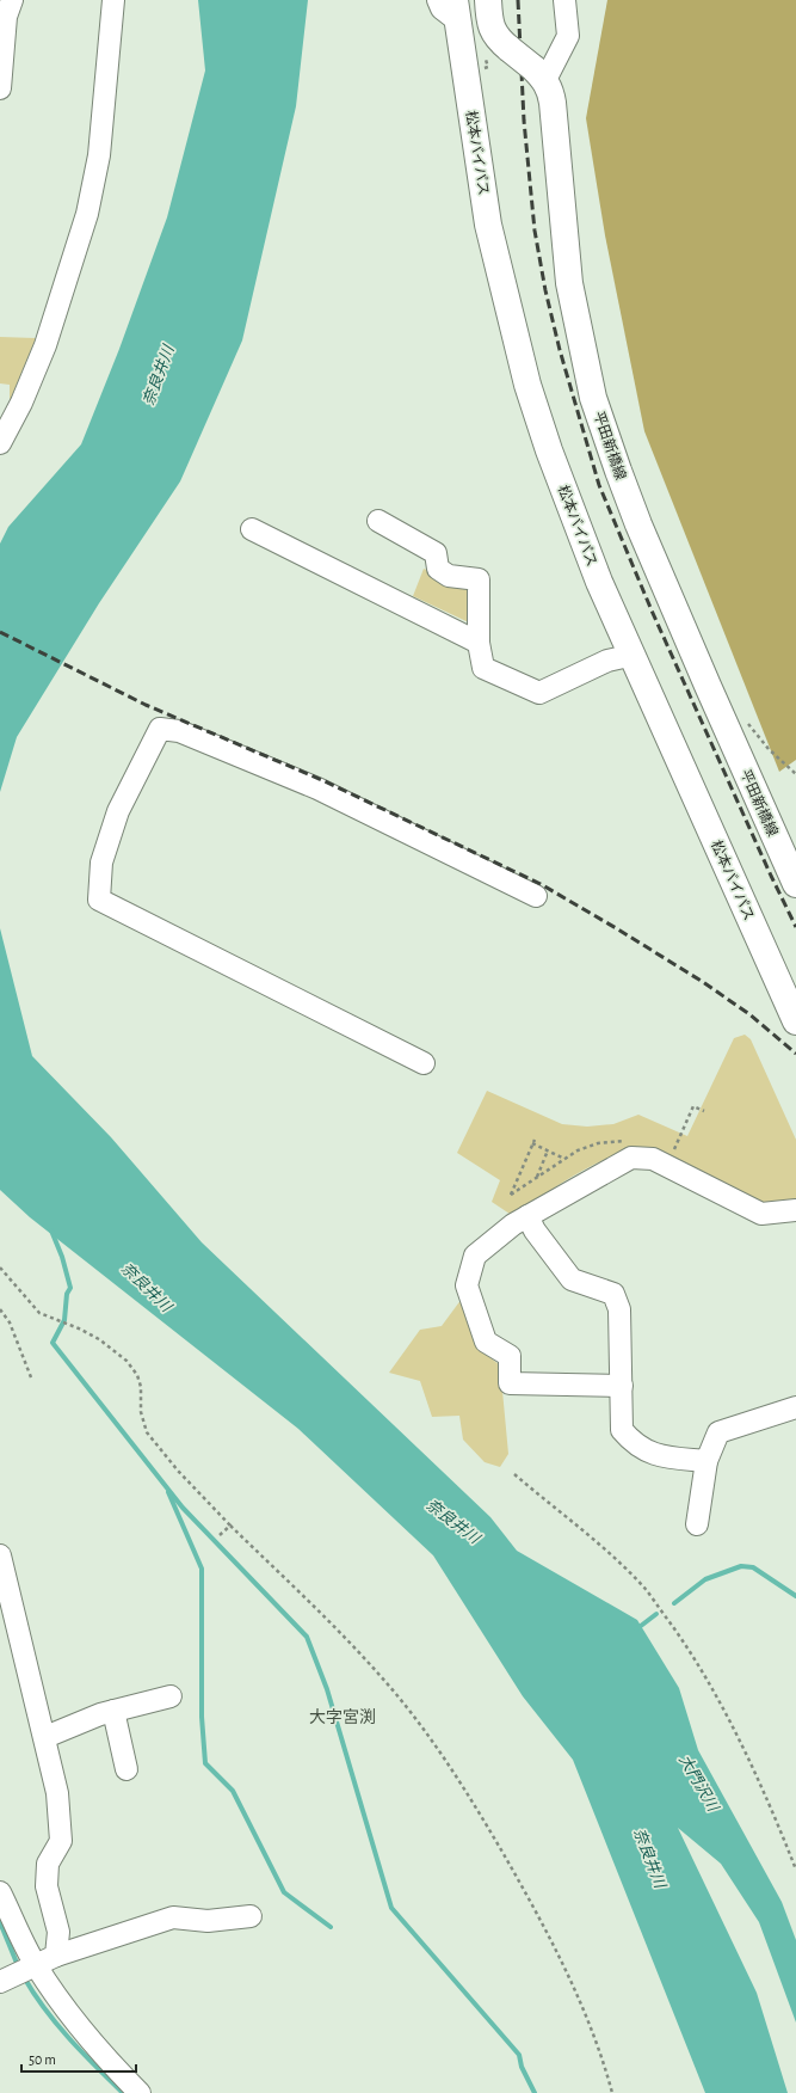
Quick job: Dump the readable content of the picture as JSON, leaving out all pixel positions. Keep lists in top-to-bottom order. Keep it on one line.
{"streets":{"main road":["松本バイパス","平田新橋線"]},"districts":["大字宮渕"],"water":["奈良井川","大門沢川"],"scale_bar":"50 m"}
